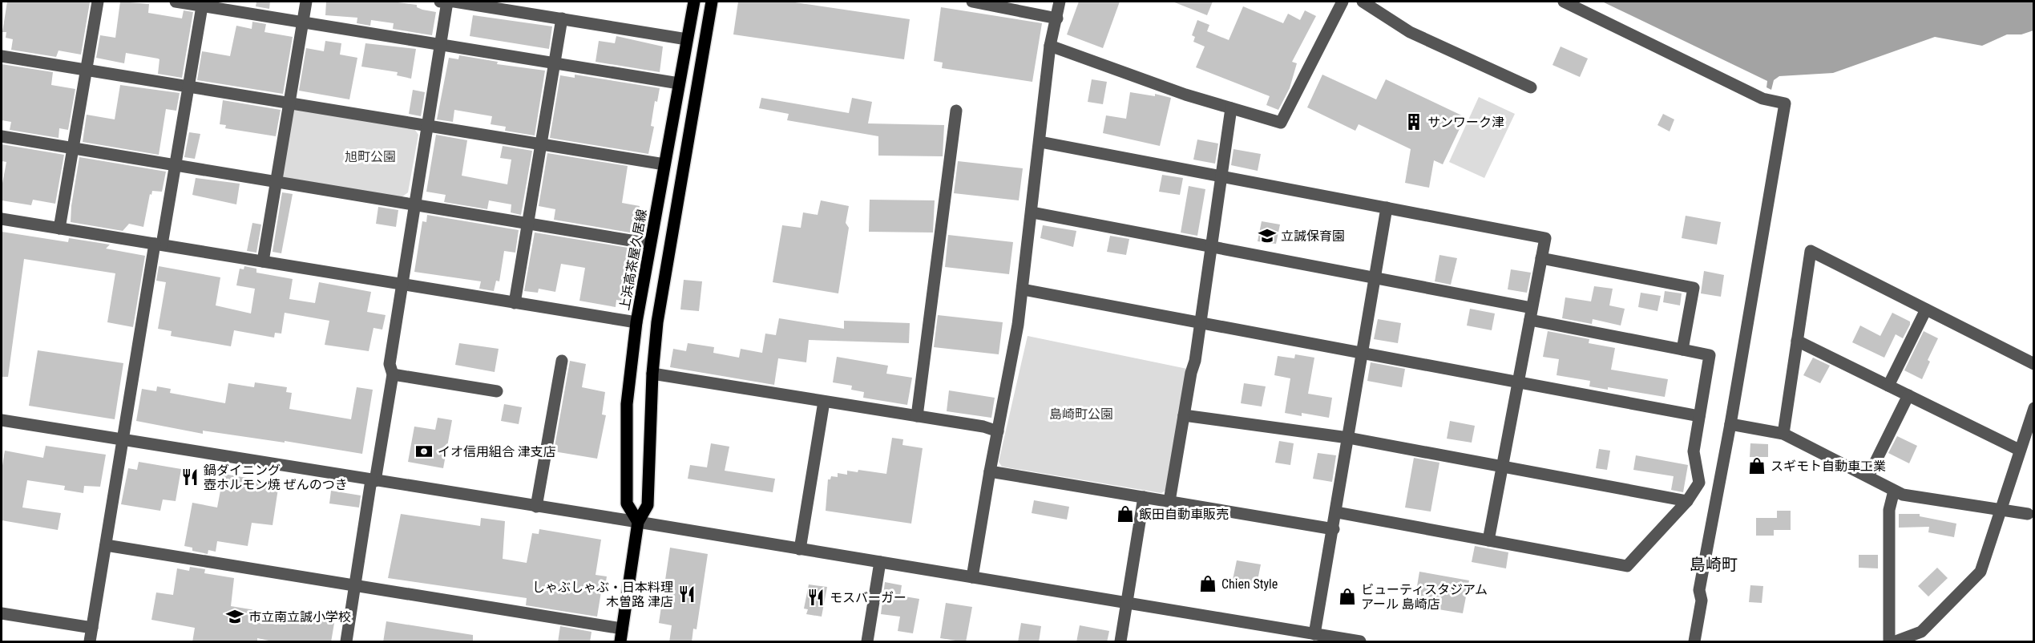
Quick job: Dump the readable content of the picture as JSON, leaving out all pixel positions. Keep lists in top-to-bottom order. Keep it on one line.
{"streets":{"main road":["上浜高茶屋久居線"]},"districts":["島崎町"],"parks":["旭町公園","島崎町公園"],"places":{"building":["サンワーク津"],"school or university":["立誠保育園","市立南立誠小学校"],"bank":["イオ信用組合 津支店"],"shop":["スギモト自動車工業","飯田自動車販売","Chien Style","ビューティスタジアム アール 島崎店"],"restaurant":["鍋ダイニング 壺ホルモン焼 ぜんのつき","しゃぶしゃぶ・日本料理 木曽路 津店","モスバーガー"]}}
